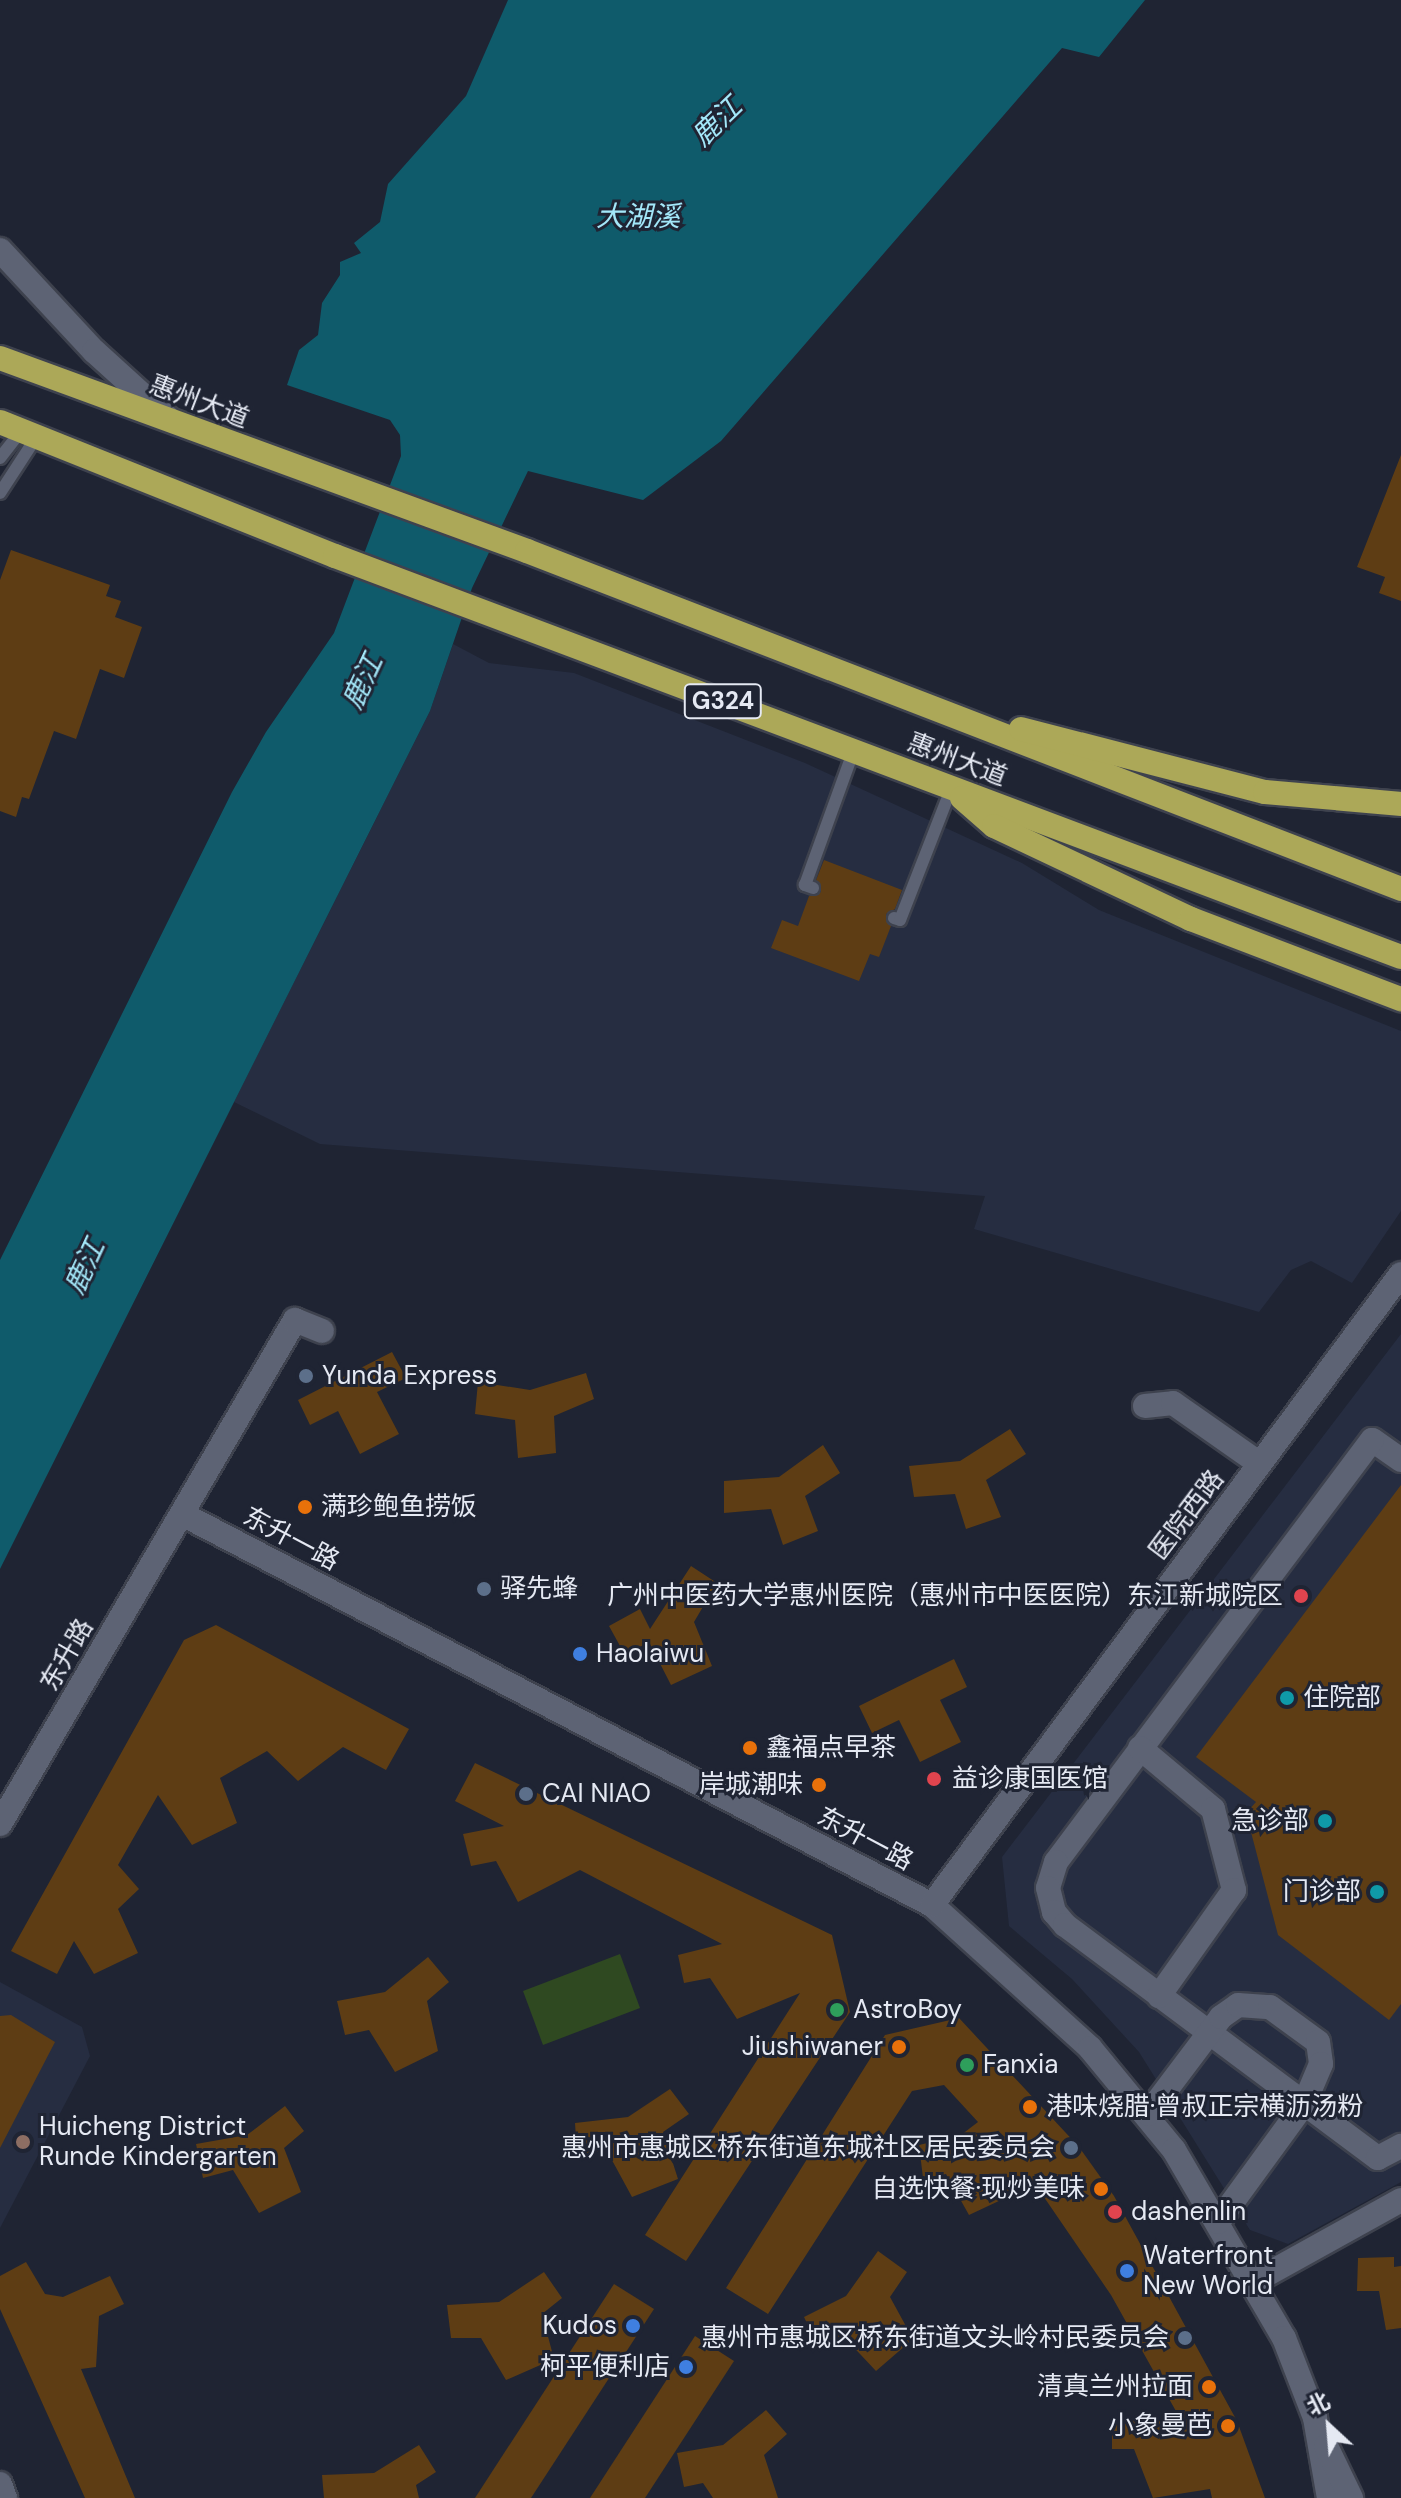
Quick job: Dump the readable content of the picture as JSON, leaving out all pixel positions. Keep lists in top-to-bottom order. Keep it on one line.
{"streets":{"highway":["惠州大道","G324"],"street":["医院西路","东升一路","东升路"]},"crossings":[["医院西路","东升一路"],["东升一路","东升路"]],"water":["鹿江","大湖溪"],"places":["Yunda Express","满珍鲍鱼捞饭","驿先蜂","广州中医药大学惠州医院（惠州市中医医院）东江新城院区","Haolaiwu","住院部","鑫福点早茶","益诊康国医馆","岸城潮味","CAI NIAO","急诊部","门诊部","AstroBoy","Jiushiwaner","Fanxia","港味烧腊·曾叔正宗横沥汤粉","Huicheng District Runde Kindergarten","惠州市惠城区桥东街道东城社区居民委员会","自选快餐·现炒美味","dashenlin","Waterfront New World","Kudos","惠州市惠城区桥东街道文头岭村民委员会","柯平便利店","清真兰州拉面","小象曼芭"],"north":"top left"}
